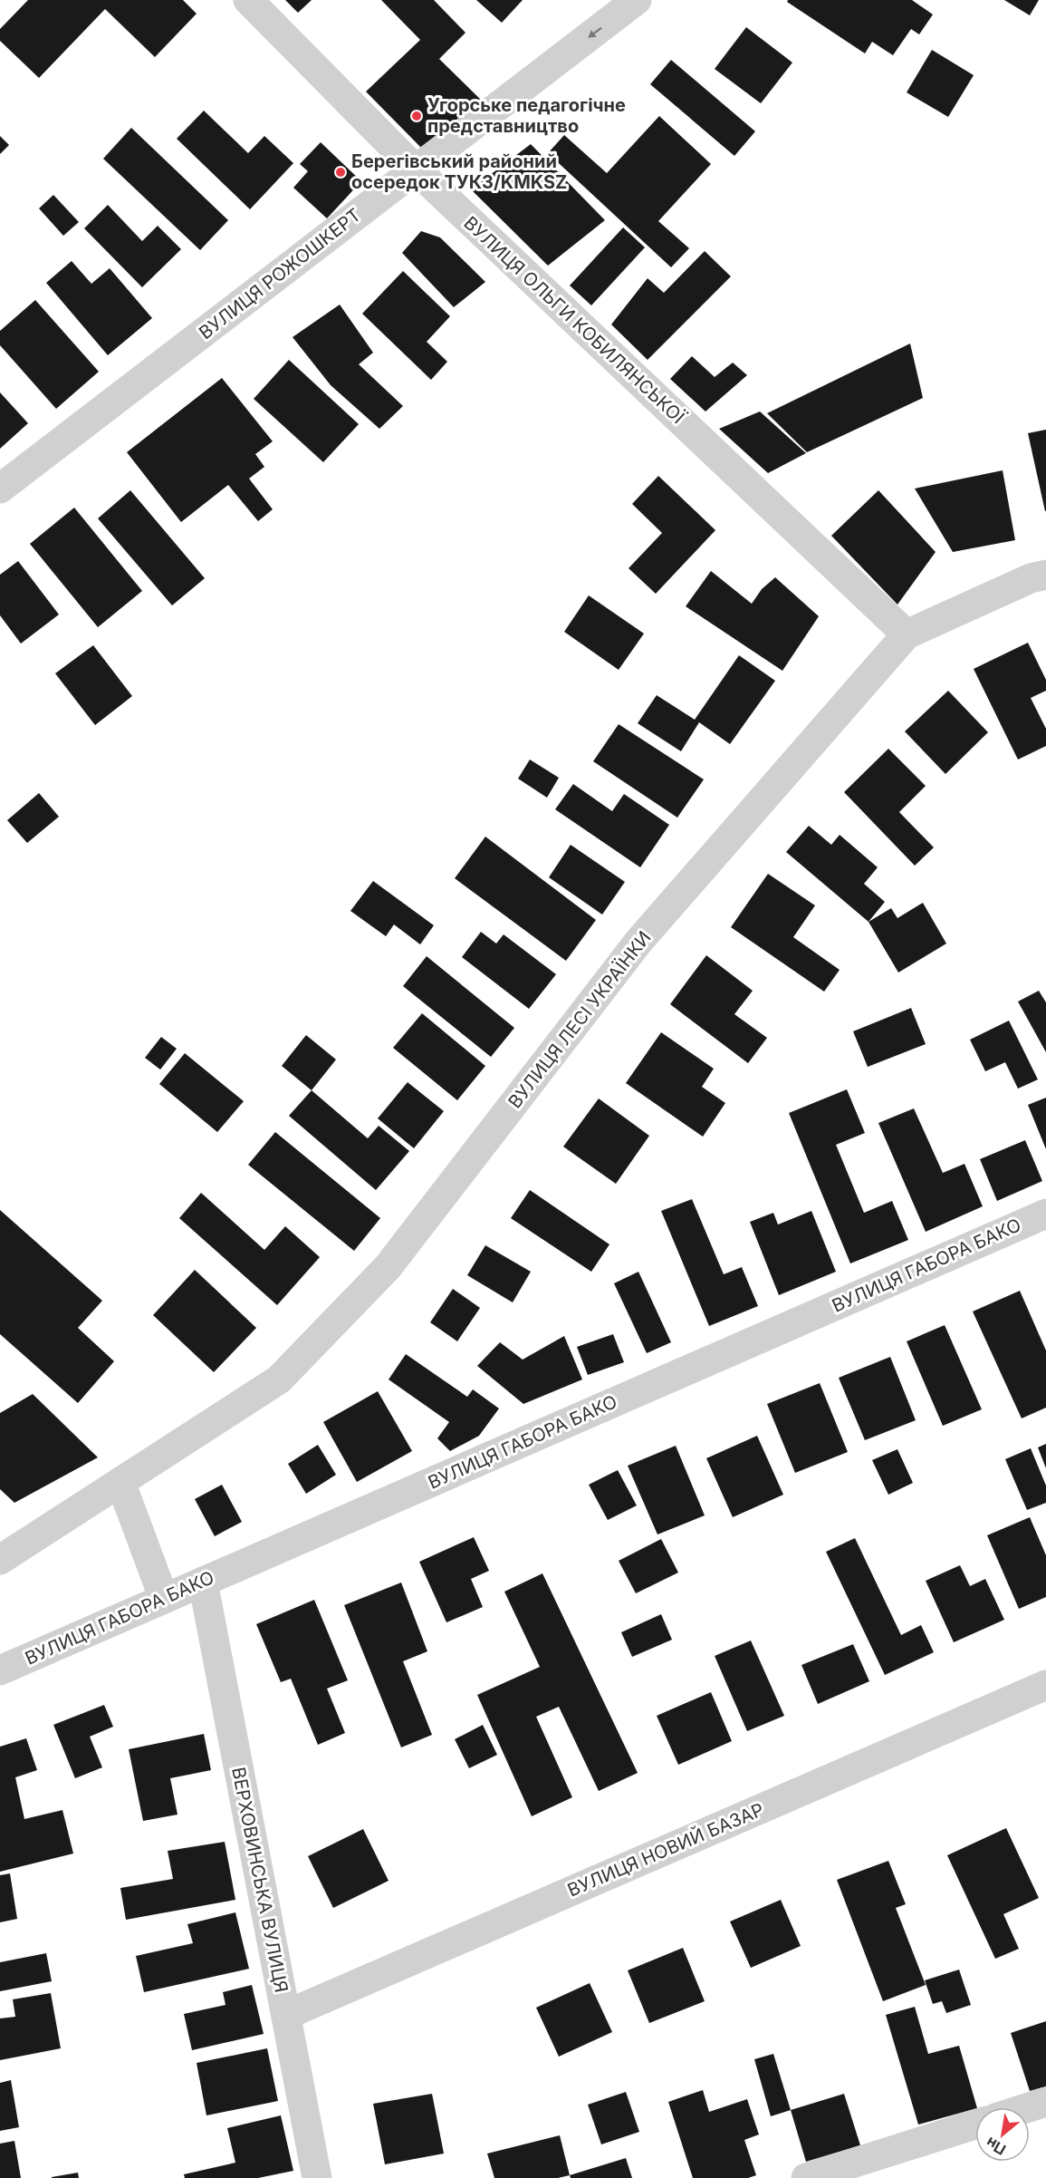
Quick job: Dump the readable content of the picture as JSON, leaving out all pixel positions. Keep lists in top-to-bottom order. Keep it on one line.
{"streets":{"street":["ВУЛИЦЯ РОЖОШКЕРТ","ВУЛИЦЯ ОЛЬГИ КОБИЛЯНСЬКОЇ","ВУЛИЦЯ ЛЕСІ УКРАЇНКИ","ВУЛИЦЯ ГАБОРА БАКО","ВУЛИЦЯ НОВИЙ БАЗАР","ВЕРХОВИНСЬКА ВУЛИЦЯ"]},"crossings":[["ВУЛИЦЯ РОЖОШКЕРТ","ВУЛИЦЯ ОЛЬГИ КОБИЛЯНСЬКОЇ"],["ВУЛИЦЯ ОЛЬГИ КОБИЛЯНСЬКОЇ","ВУЛИЦЯ ЛЕСІ УКРАЇНКИ"],["ВУЛИЦЯ ГАБОРА БАКО","ВЕРХОВИНСЬКА ВУЛИЦЯ"],["ВУЛИЦЯ НОВИЙ БАЗАР","ВЕРХОВИНСЬКА ВУЛИЦЯ"]],"places":["Угорське педагогічне представництво","Берегівський районий осередок ТУКЗ/KMKSZ"],"north":"bottom left"}
